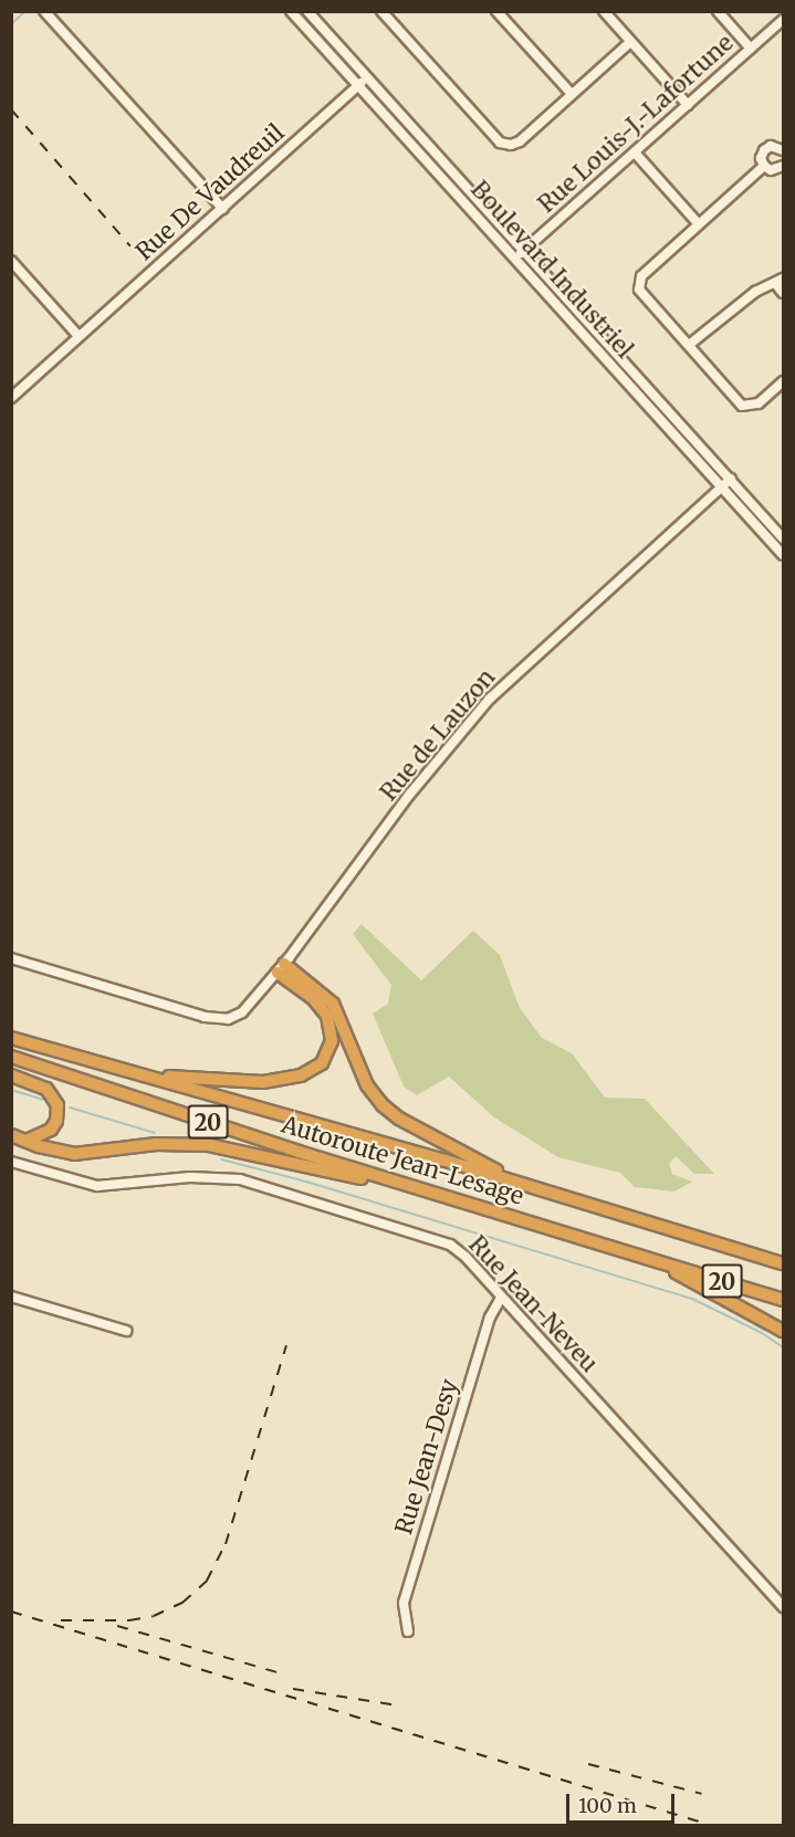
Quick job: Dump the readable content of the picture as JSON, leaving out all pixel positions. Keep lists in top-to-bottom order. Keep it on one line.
{"streets":{"highway":["20","Autoroute Jean-Lesage"],"street":["Rue Louis-J.-Lafortune","Rue De Vaudreuil","Boulevard Industriel","Rue de Lauzon","Rue Jean-Neveu","Rue Jean-Desy"]},"crossings":[["Rue Louis-J.-Lafortune","Boulevard Industriel"],["Rue De Vaudreuil","Boulevard Industriel"],["Boulevard Industriel","Rue de Lauzon"],["Rue Jean-Neveu","Rue Jean-Desy"]],"scale_bar":"100 m"}
